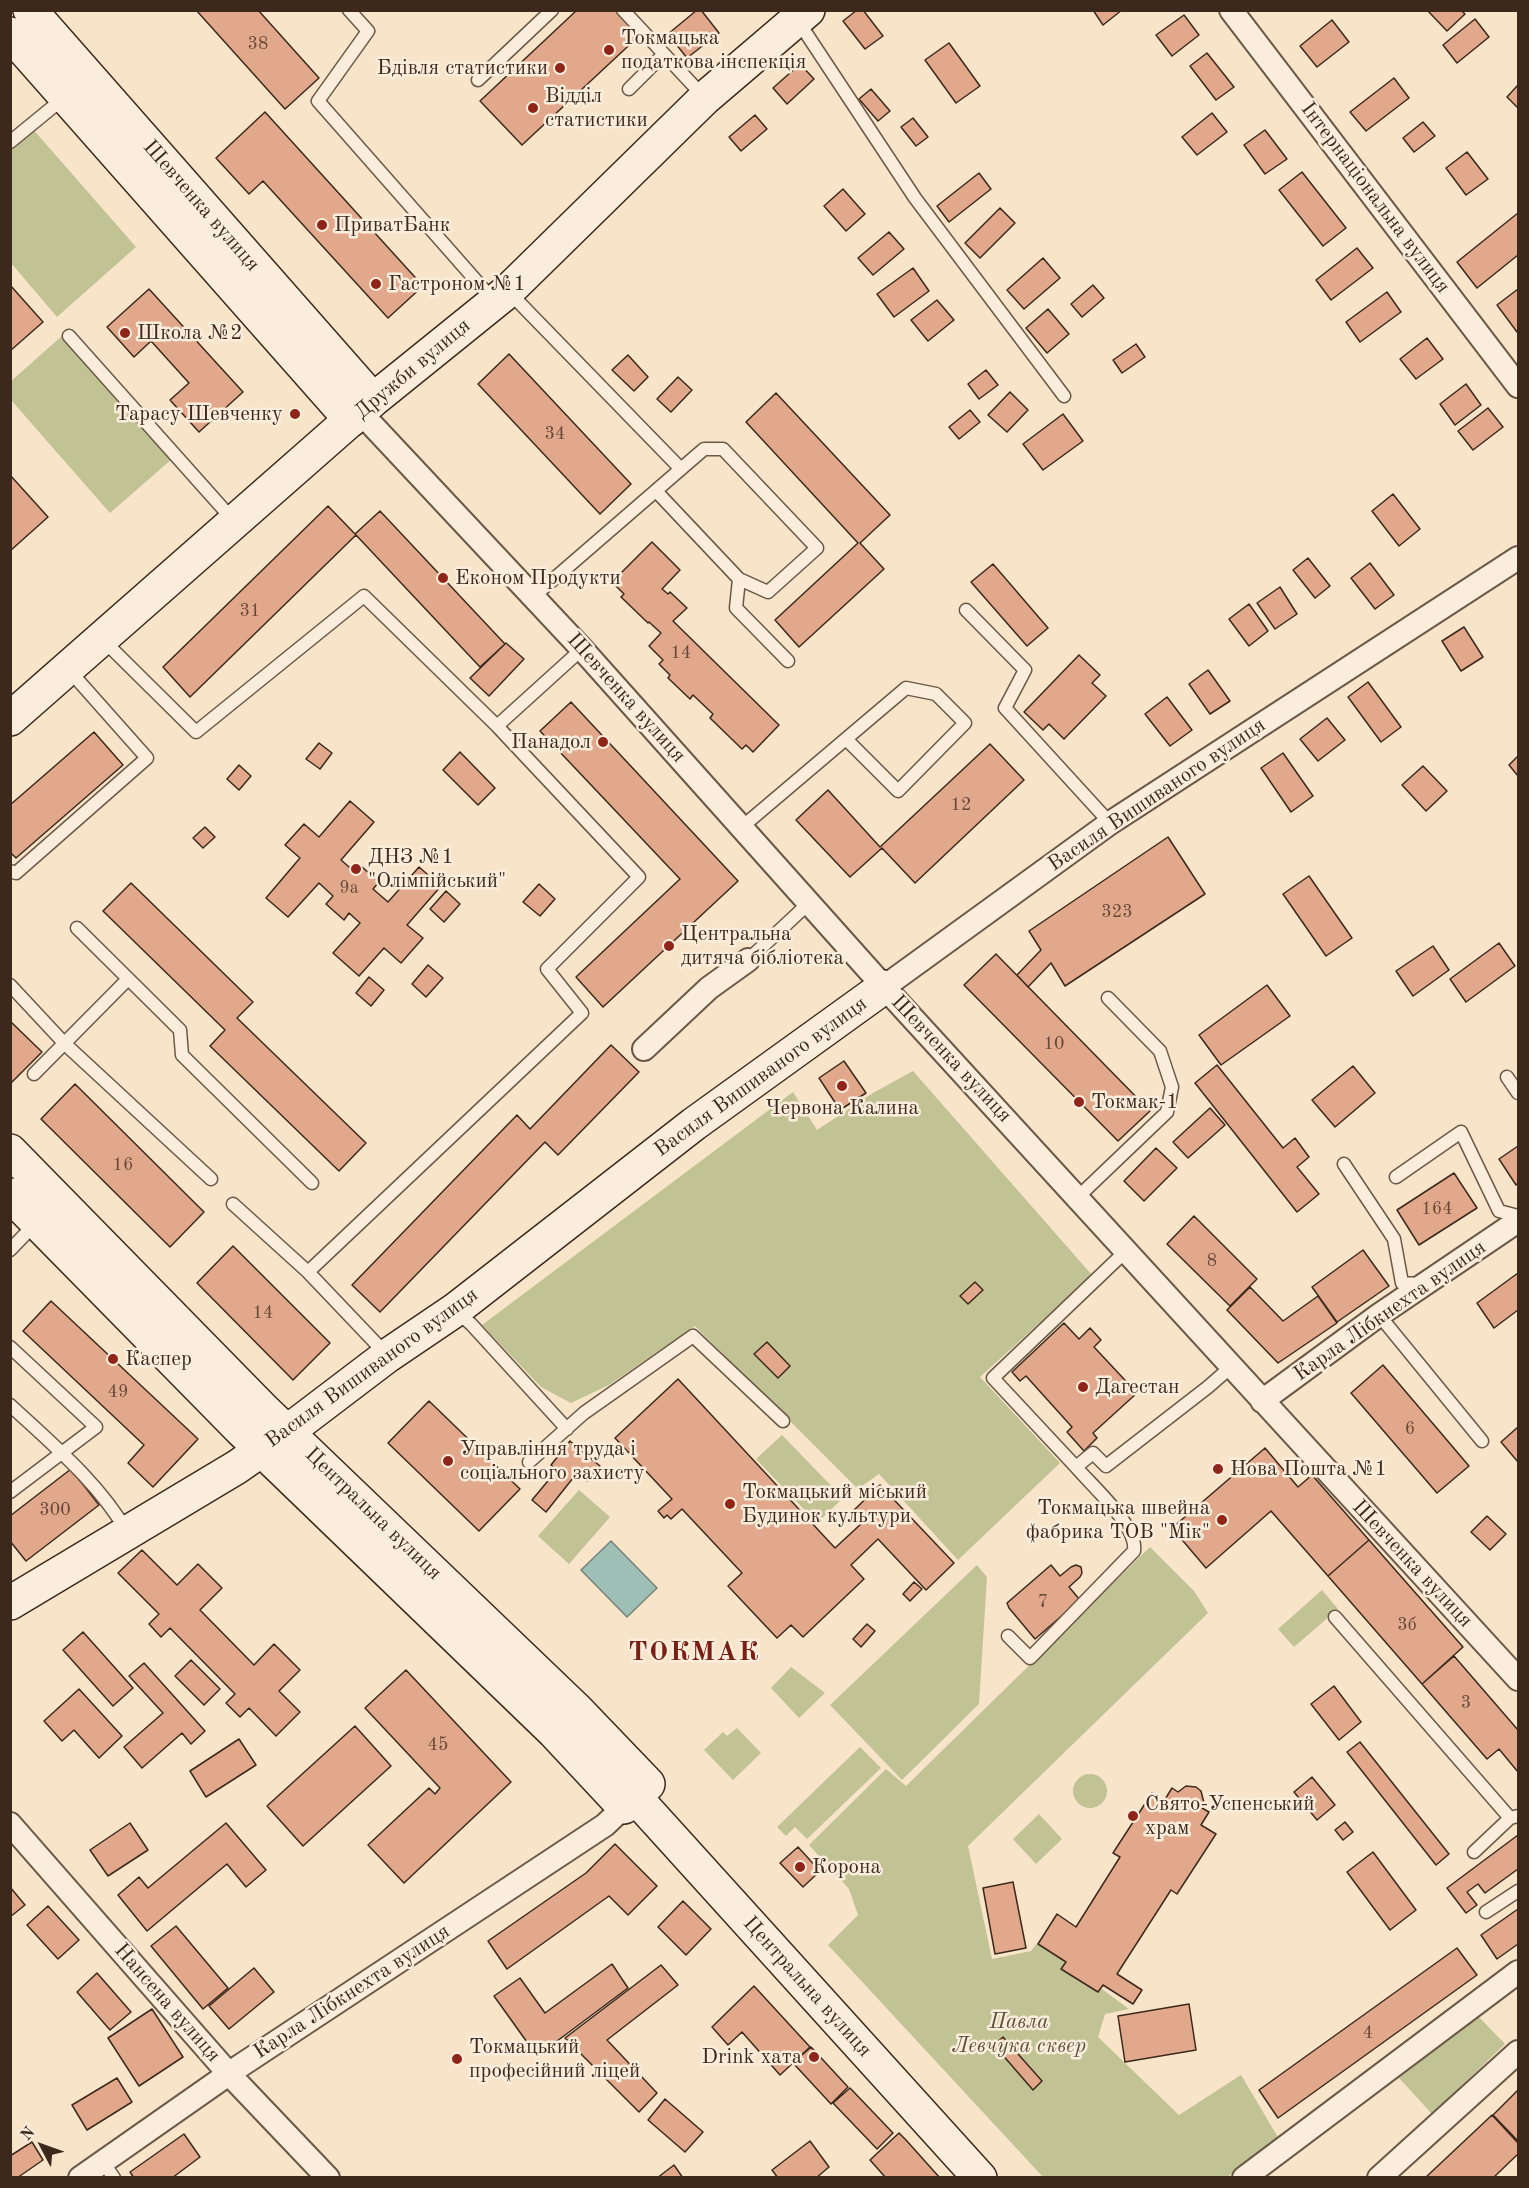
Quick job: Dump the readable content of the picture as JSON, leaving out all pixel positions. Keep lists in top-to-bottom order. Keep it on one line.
{"streets":{"street":["Інтернаціональна вулиця","Шевченка вулиця","Дружби вулиця","Василя Вишиваного вулиця","Карла Лібкнехта вулиця","Центральна вулиця","Нансена вулиця"]},"crossings":[["Шевченка вулиця","Дружби вулиця"],["Шевченка вулиця","Василя Вишиваного вулиця"],["Шевченка вулиця","Карла Лібкнехта вулиця"],["Василя Вишиваного вулиця","Центральна вулиця"],["Карла Лібкнехта вулиця","Центральна вулиця"],["Карла Лібкнехта вулиця","Нансена вулиця"]],"districts":["ТОКМАК"],"parks":["Павла Левчука сквер"],"places":["Токмацька податкова інспекція","Бдівля статистики","Відділ статистики","ПриватБанк","Гастроном №1","Школа №2","Тарасу Шевченку","Економ Продукти","Панадол","ДНЗ №1 \"Олімпійський\"","Центральна дитяча бібліотека","Червона Калина","Токмак-1","Каспер","Дагестан","Управління труда і соціального захисту","Нова Пошта №1","Токмацький міський Будинок культури","Токмацька швейна фабрика ТОВ \"Мік\"","Свято-Успенський храм","Корона","Drink хата","Токмацький професійний ліцей"],"house_numbers":["38","34","31","14","12","9а","323","10","16","164","8","14","49","6","300","7","3б","3","45","4"],"north":"top left"}
